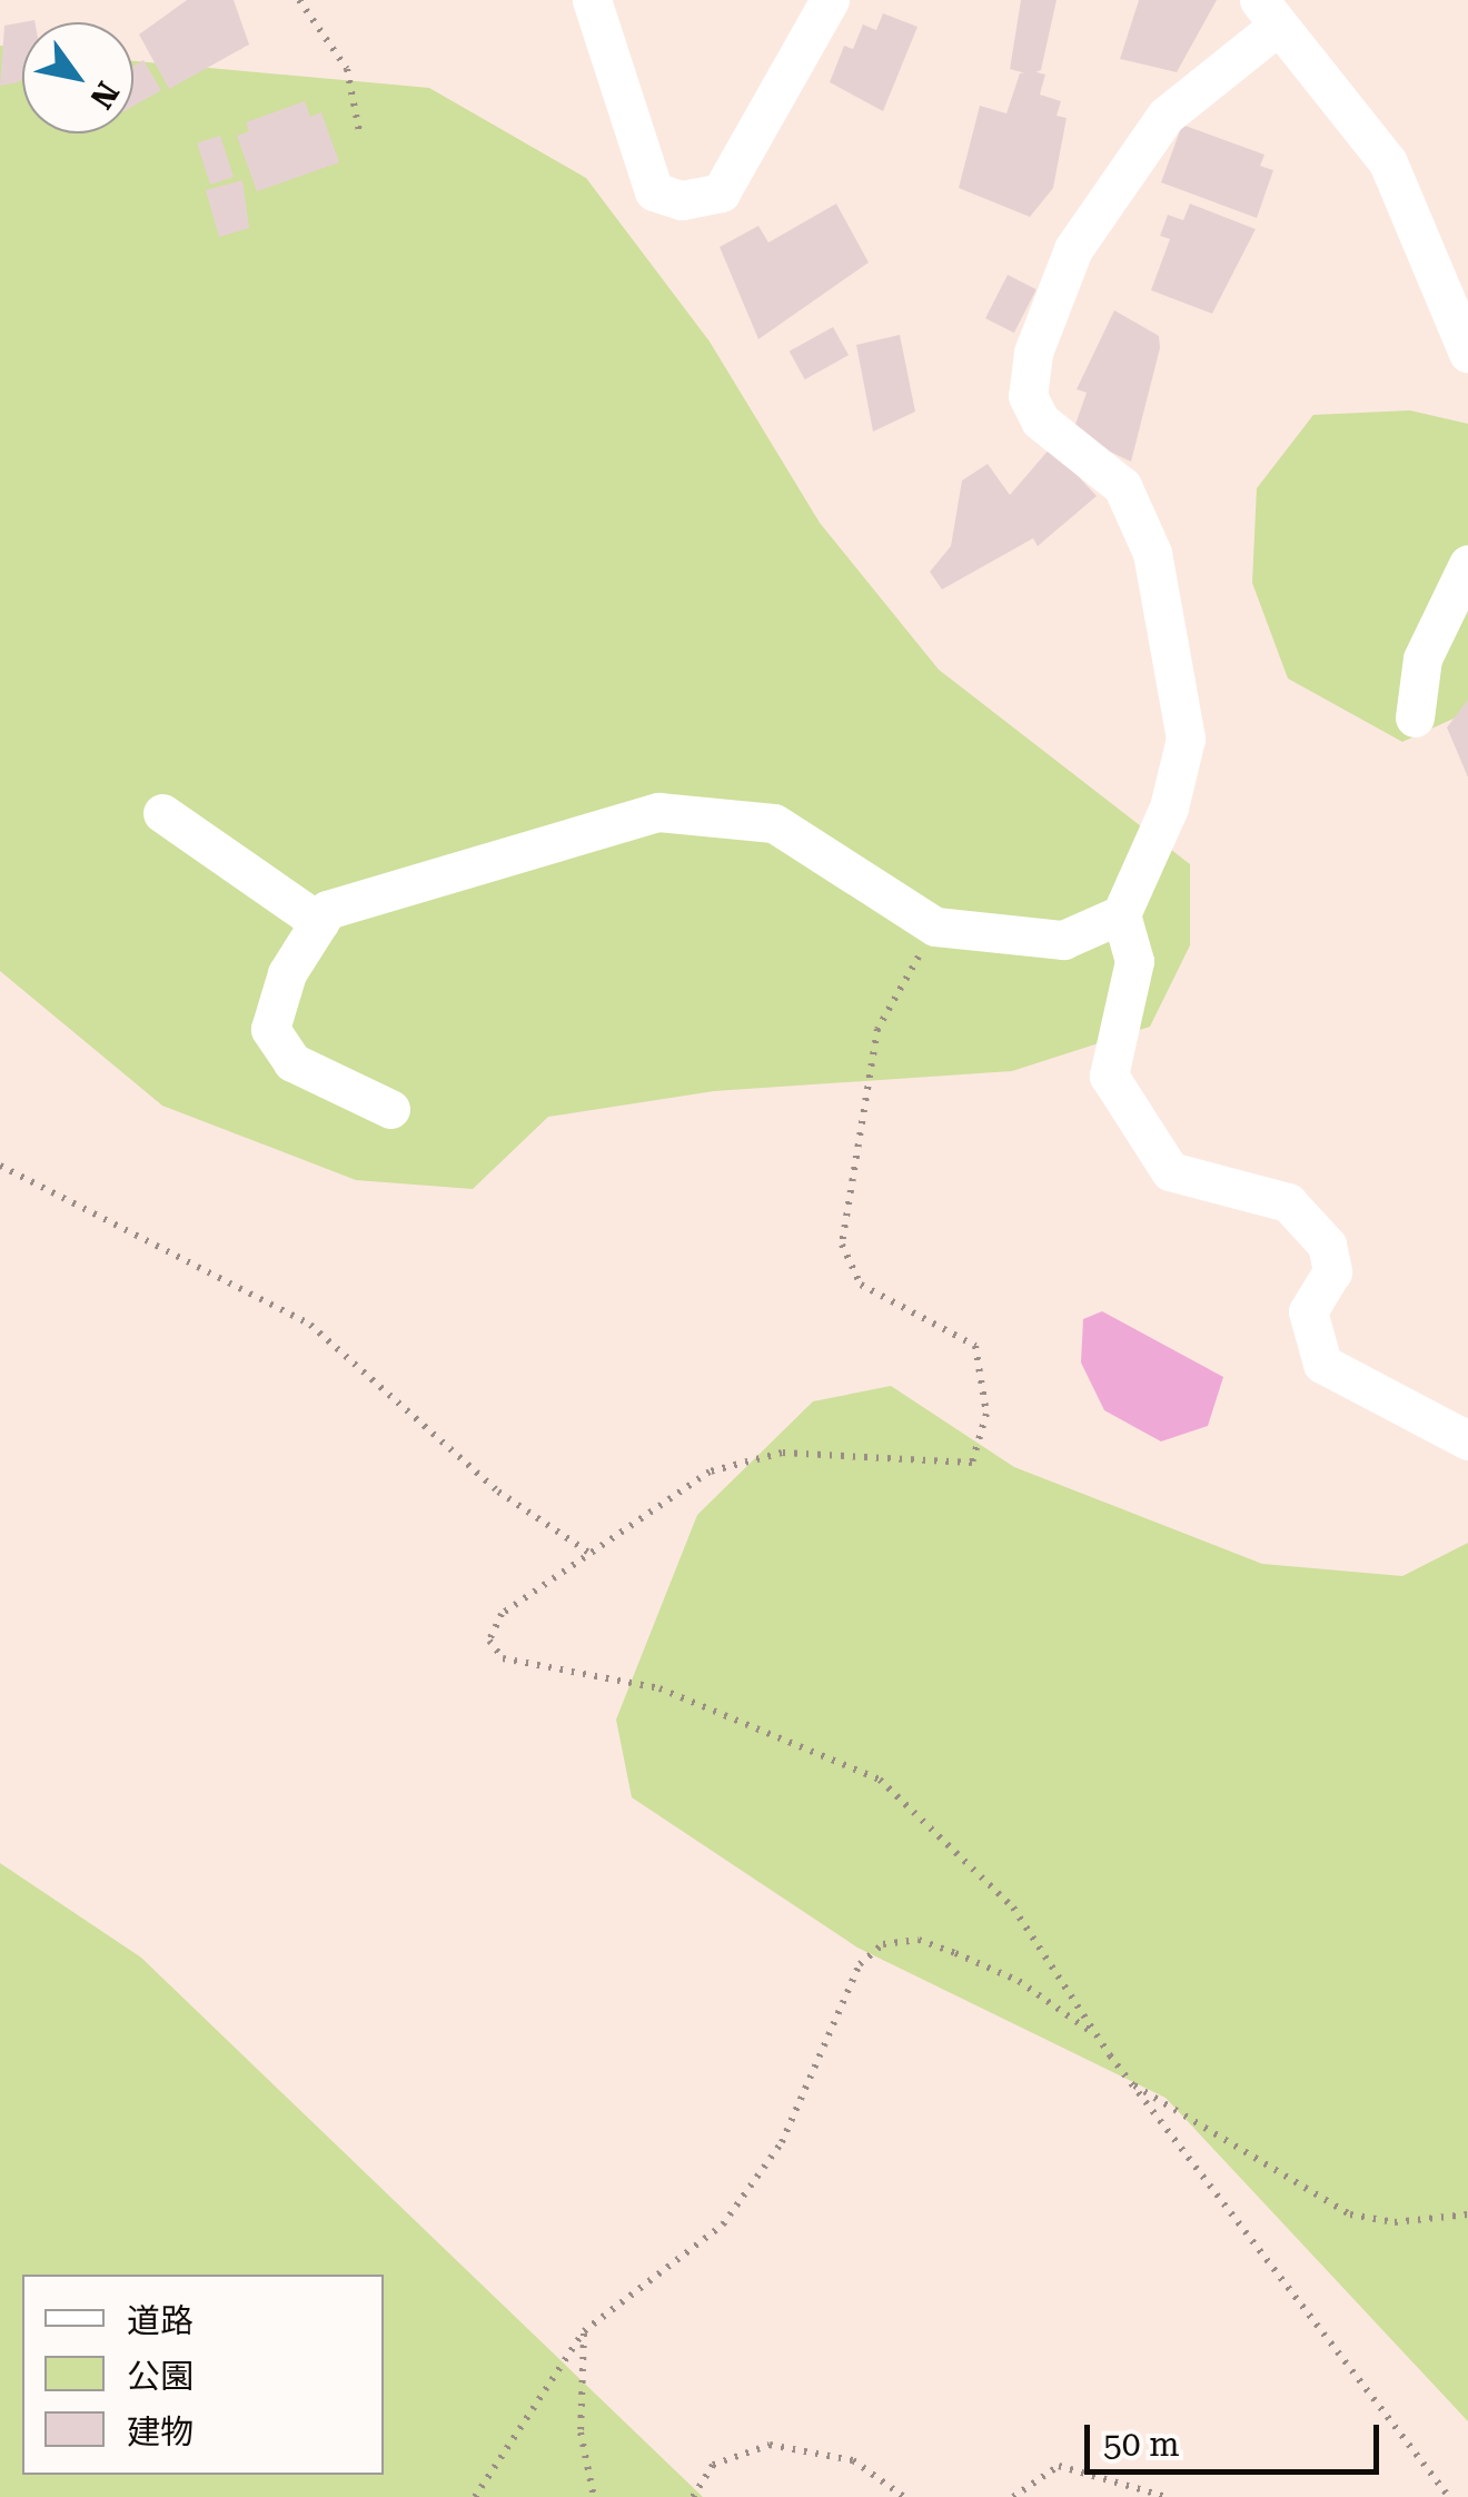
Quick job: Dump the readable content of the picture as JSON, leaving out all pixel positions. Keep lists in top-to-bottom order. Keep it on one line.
{"legend":["道路","公園","建物"],"scale_bar":"50 m","north":"bottom right"}
